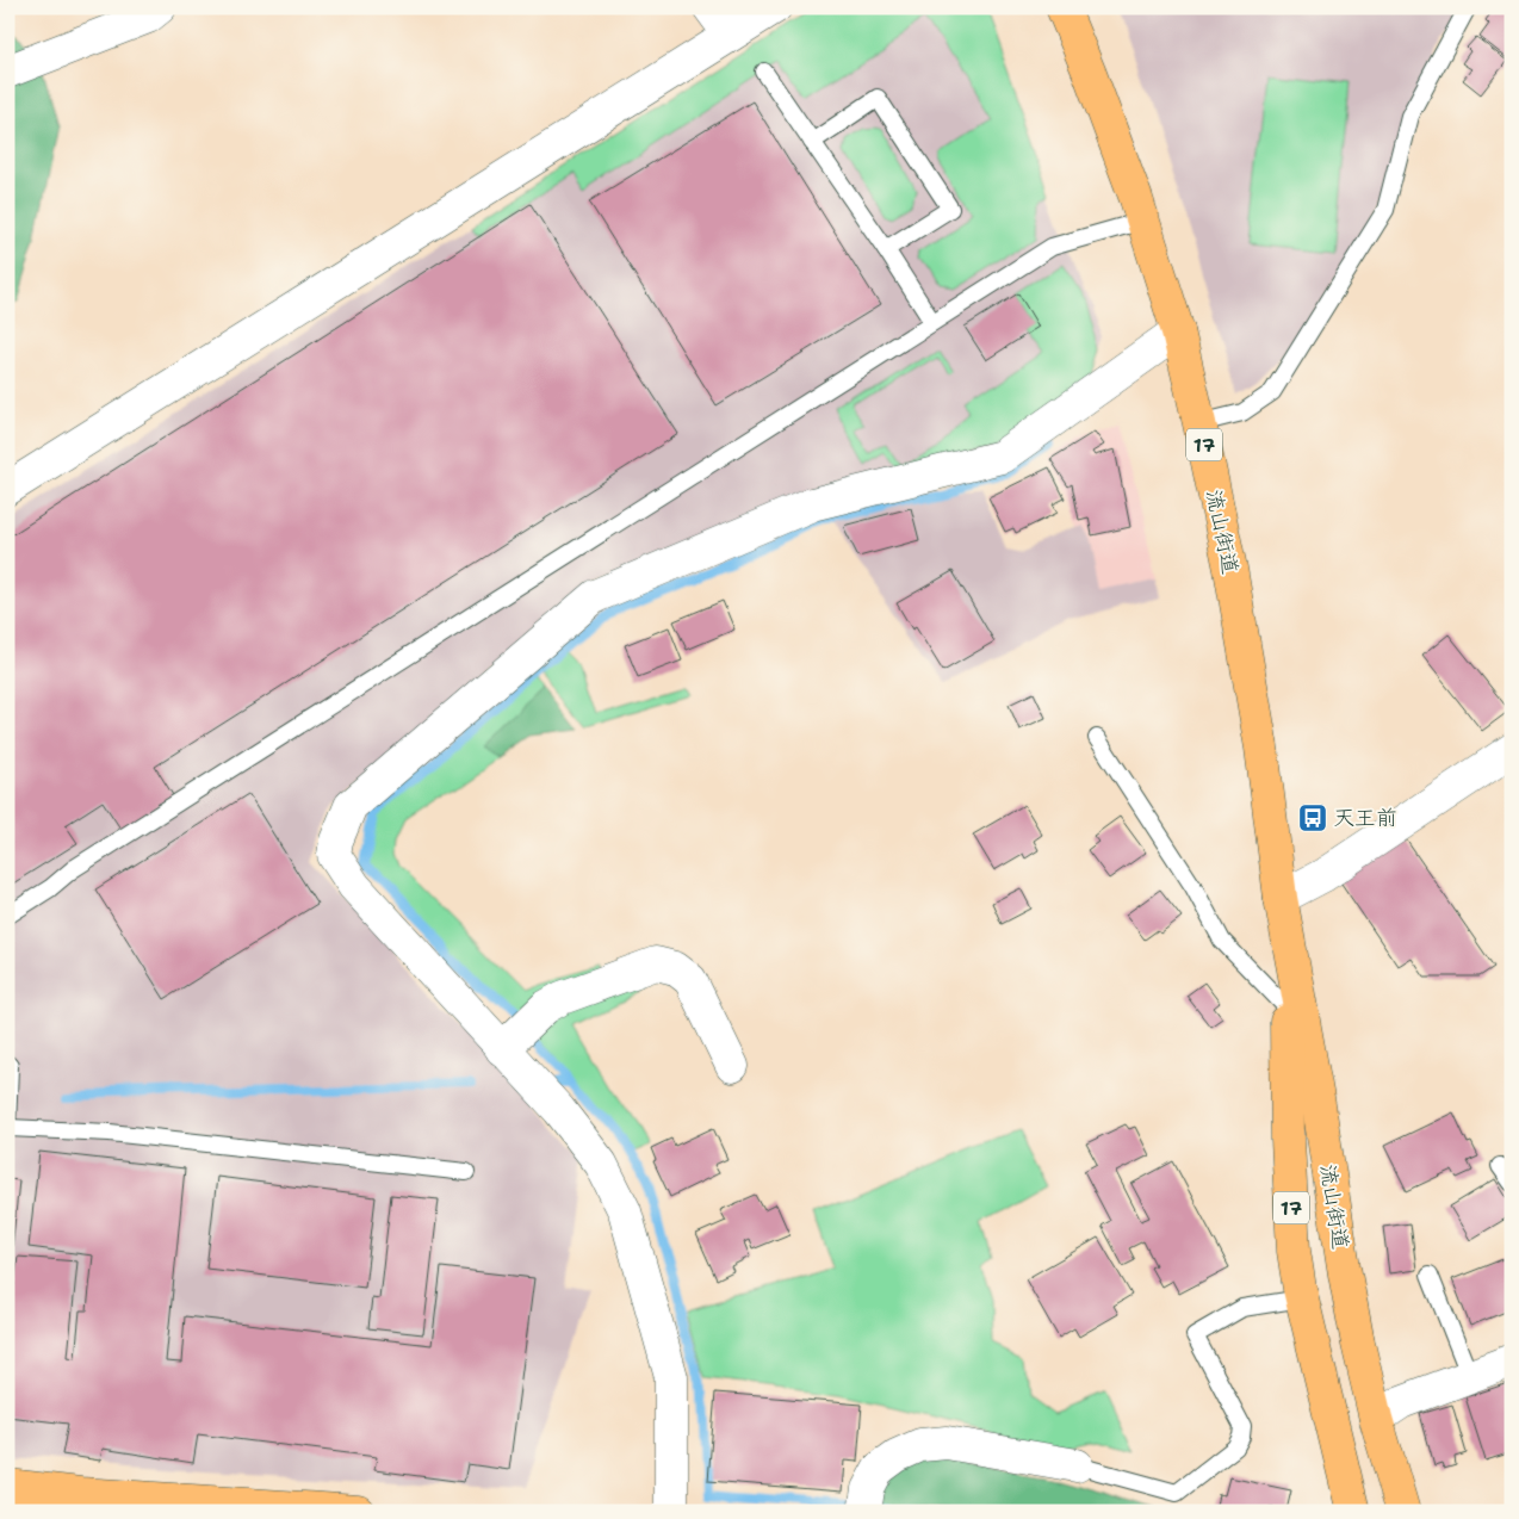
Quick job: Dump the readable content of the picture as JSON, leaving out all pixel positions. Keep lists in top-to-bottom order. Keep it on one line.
{"streets":{"main road":["17","流山街道"]},"places":{"bus stop":["天王前"]}}
